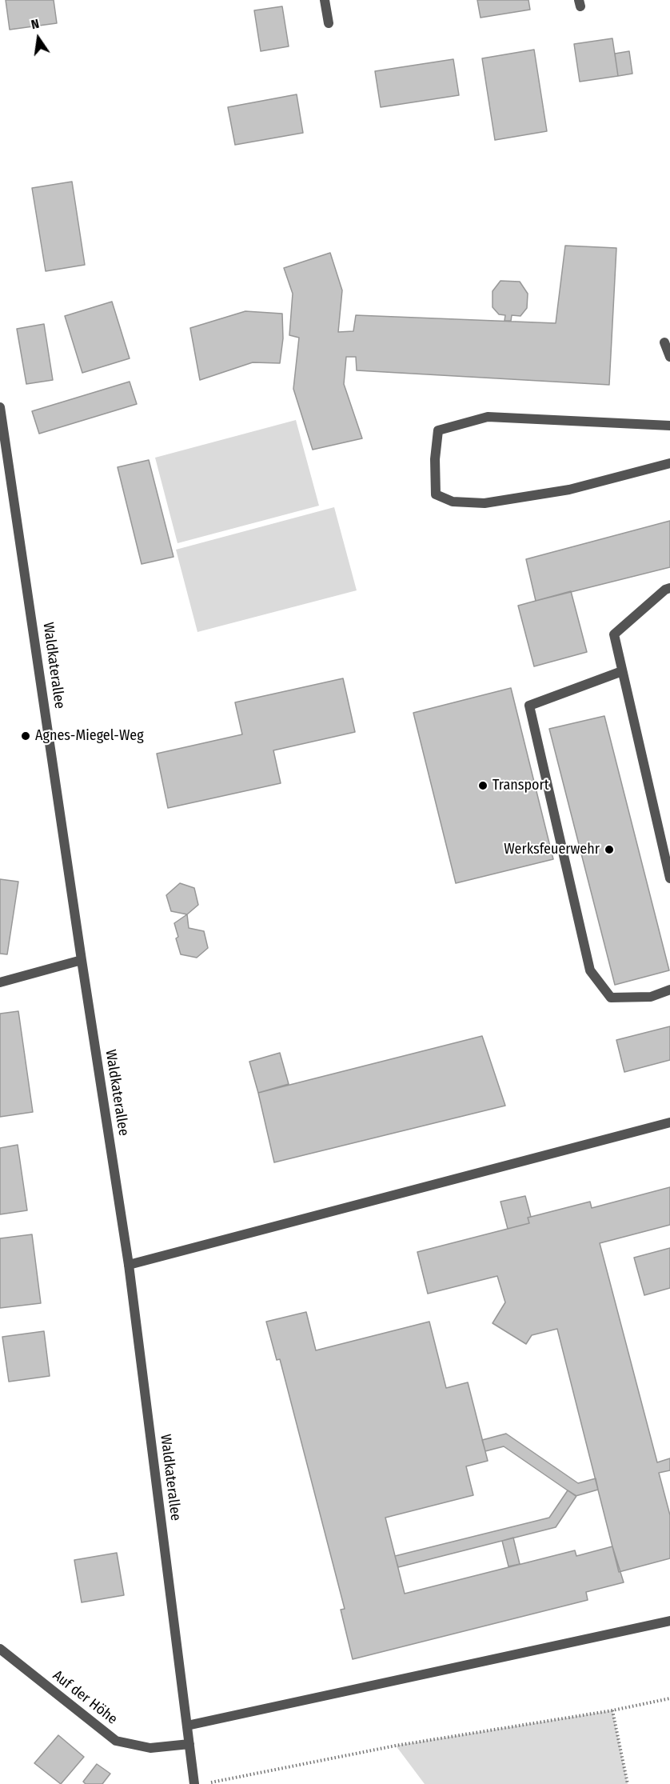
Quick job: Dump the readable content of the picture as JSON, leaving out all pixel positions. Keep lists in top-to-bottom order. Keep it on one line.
{"streets":{"street":["Waldkaterallee","Auf der Höhe"]},"crossings":[["Waldkaterallee","Auf der Höhe"]],"places":["Agnes-Miegel-Weg","Transport","Werksfeuerwehr"],"north":"top"}
